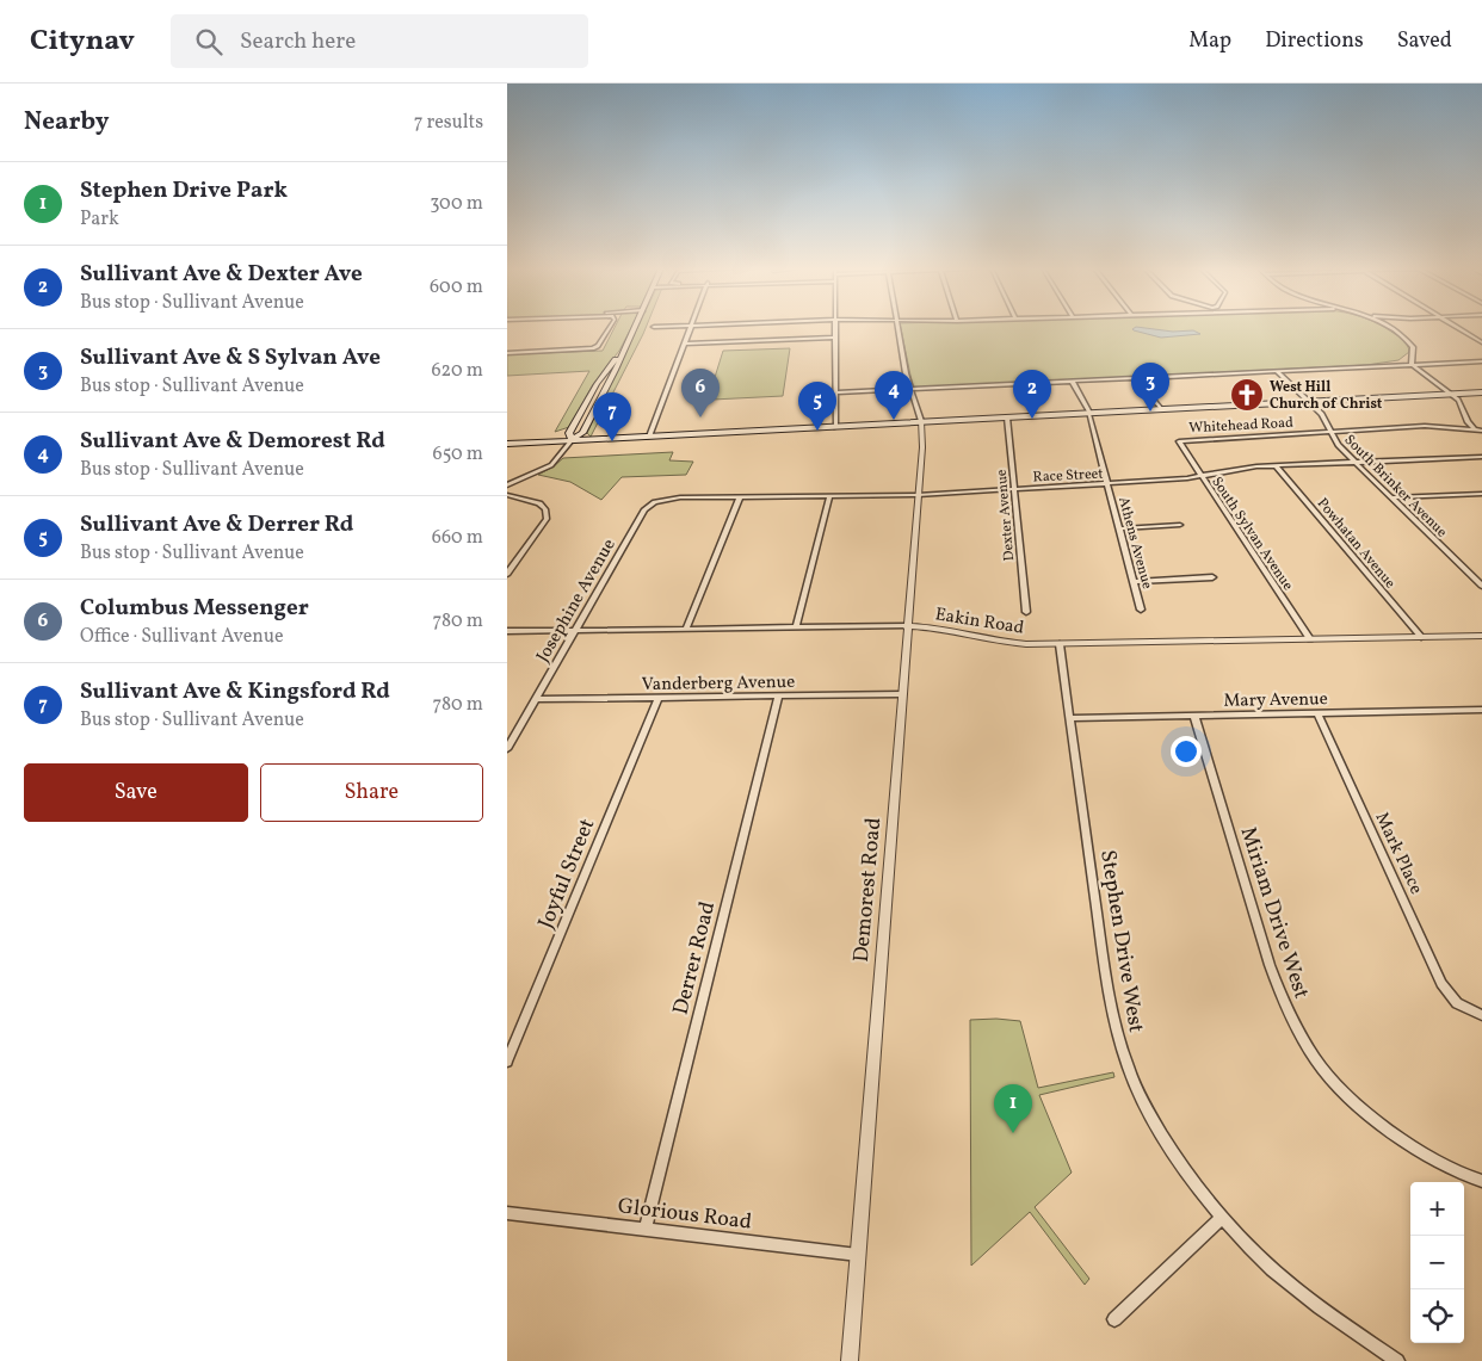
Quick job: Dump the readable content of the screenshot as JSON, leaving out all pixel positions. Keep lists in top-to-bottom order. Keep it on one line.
{"streets":{"street":["Whitehead Road","Race Street","South Brinker Avenue","Dexter Avenue","South Sylvan Avenue","Athens Avenue","Powhatan Avenue","Josephine Avenue","Eakin Road","Vanderberg Avenue","Mary Avenue","Mark Place","Joyful Street","Demorest Road","Miriam Drive West","Stephen Drive West","Derrer Road","Glorious Road"]},"crossings":[["Whitehead Road","South Brinker Avenue"],["Whitehead Road","South Sylvan Avenue"],["Race Street","South Brinker Avenue"],["Race Street","Dexter Avenue"],["Race Street","South Sylvan Avenue"],["Race Street","Athens Avenue"],["Race Street","Powhatan Avenue"],["Race Street","Josephine Avenue"],["Race Street","Demorest Road"],["South Sylvan Avenue","Eakin Road"],["Powhatan Avenue","Eakin Road"],["Josephine Avenue","Eakin Road"],["Josephine Avenue","Vanderberg Avenue"],["Eakin Road","Demorest Road"],["Eakin Road","Stephen Drive West"],["Vanderberg Avenue","Joyful Street"],["Vanderberg Avenue","Demorest Road"],["Vanderberg Avenue","Derrer Road"],["Mary Avenue","Mark Place"],["Mary Avenue","Miriam Drive West"],["Mary Avenue","Stephen Drive West"],["Demorest Road","Glorious Road"],["Derrer Road","Glorious Road"]],"places":{"church":["West Hill Church of Christ"]},"page":{"header":"Citynav","search":"Search here","nav":["Map","Directions","Saved"],"heading":["Nearby","7 results"],"list":[{"mark":"1","name":"Stephen Drive Park","note":"Park","value":"300 m"},{"mark":"2","name":"Sullivant Ave & Dexter Ave","note":"Bus stop · Sullivant Avenue","value":"600 m"},{"mark":"3","name":"Sullivant Ave & S Sylvan Ave","note":"Bus stop · Sullivant Avenue","value":"620 m"},{"mark":"4","name":"Sullivant Ave & Demorest Rd","note":"Bus stop · Sullivant Avenue","value":"650 m"},{"mark":"5","name":"Sullivant Ave & Derrer Rd","note":"Bus stop · Sullivant Avenue","value":"660 m"},{"mark":"6","name":"Columbus Messenger","note":"Office · Sullivant Avenue","value":"780 m"},{"mark":"7","name":"Sullivant Ave & Kingsford Rd","note":"Bus stop · Sullivant Avenue","value":"780 m"}],"pins":["3","6","2","4","5","7","1"],"buttons":["Save","Share"],"map_buttons":["+","−"]}}
